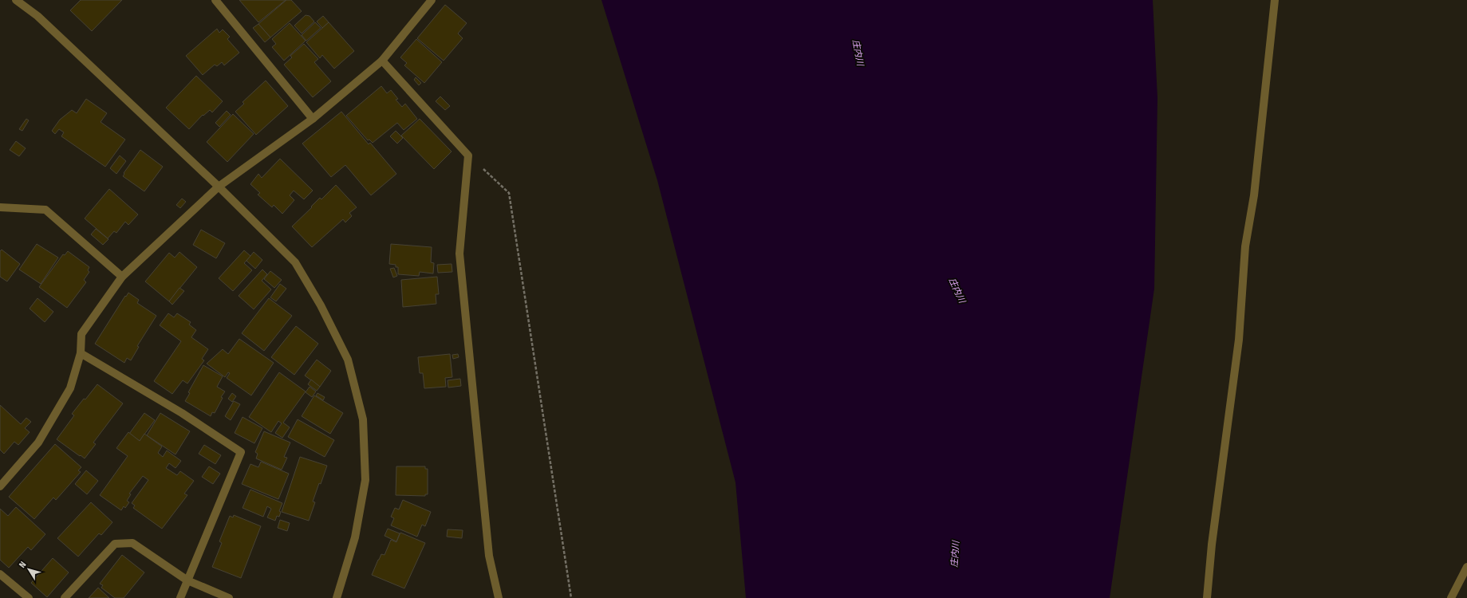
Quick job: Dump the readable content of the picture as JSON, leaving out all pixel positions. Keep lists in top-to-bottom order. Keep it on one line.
{"water":["庄内川"],"north":"top left"}
